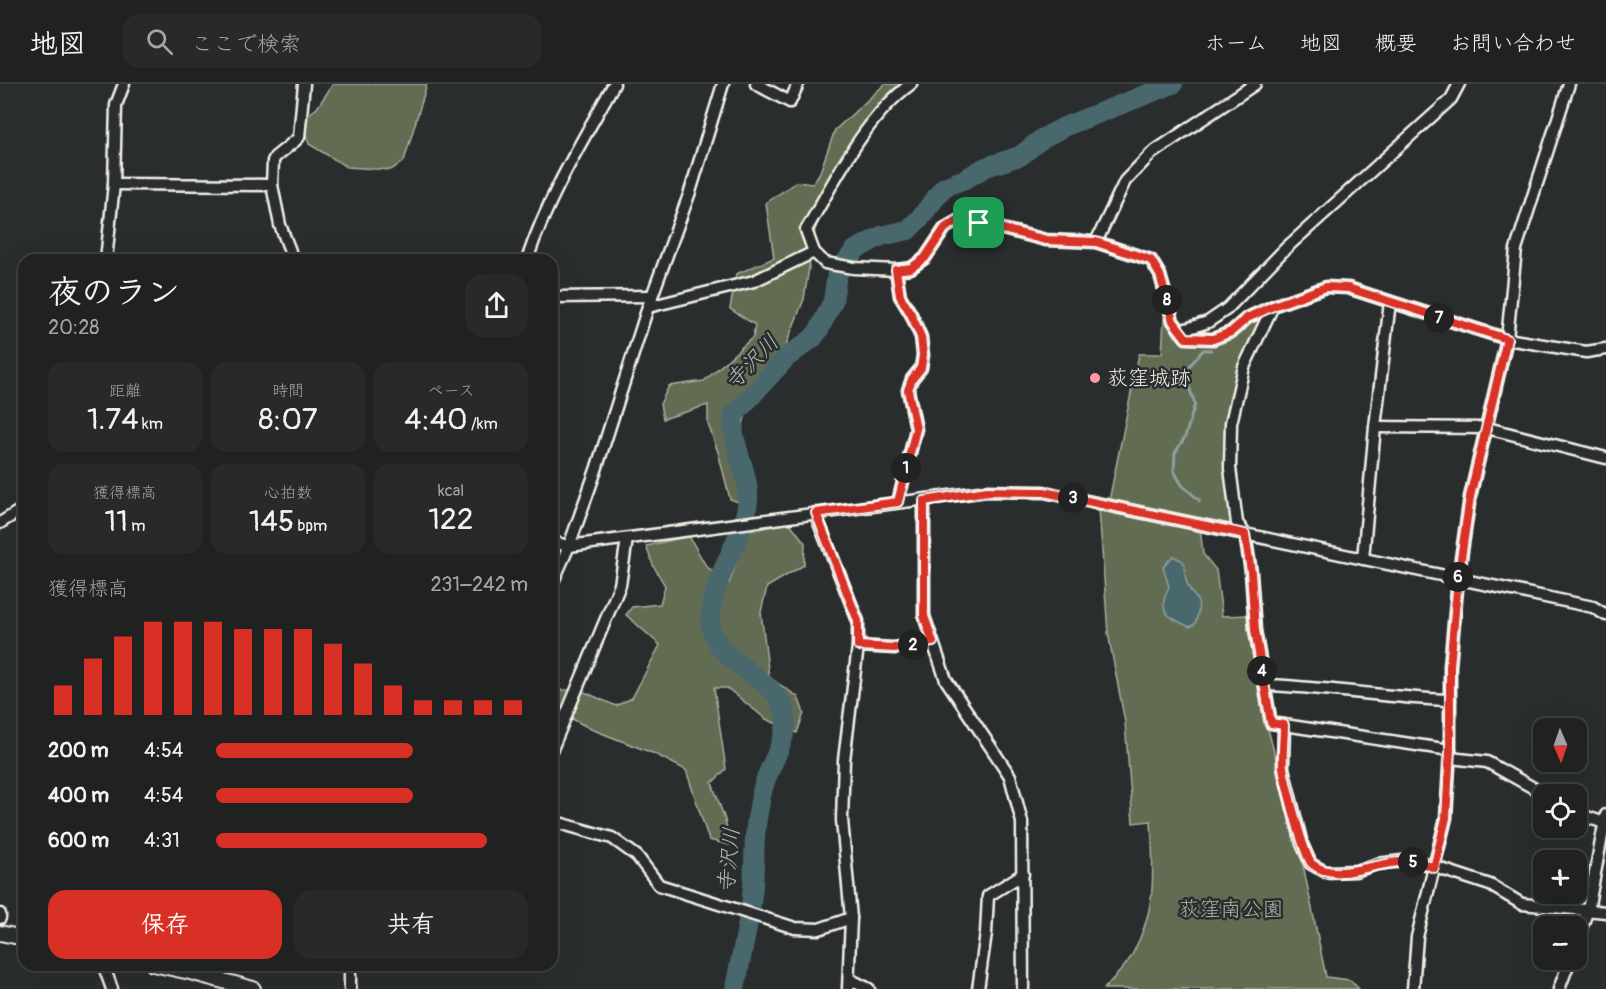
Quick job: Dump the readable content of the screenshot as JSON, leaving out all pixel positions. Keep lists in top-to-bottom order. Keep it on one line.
{"water":["寺沢川"],"parks":["荻窪南公園"],"places":["荻窪城跡"],"north":"bottom","page":{"header":"地図","search":"ここで検索","nav":["ホーム","地図","概要","お問い合わせ"],"heading":["夜のラン","20:28"],"pins":["8","7","1","3","6","2","4","5"],"stats":[["距離","1.74 km"],["時間","8:07"],["ペース","4:40 /km"],["獲得標高","11 m"],["心拍数","145 bpm"],["kcal","122"]],"chart":["獲得標高","231–242 m"],"map_buttons":["+","−"],"list":[{"name":"200 m","note":"4:54"},{"name":"400 m","note":"4:54"},{"name":"600 m","note":"4:31"}],"buttons":["保存","共有"]}}
